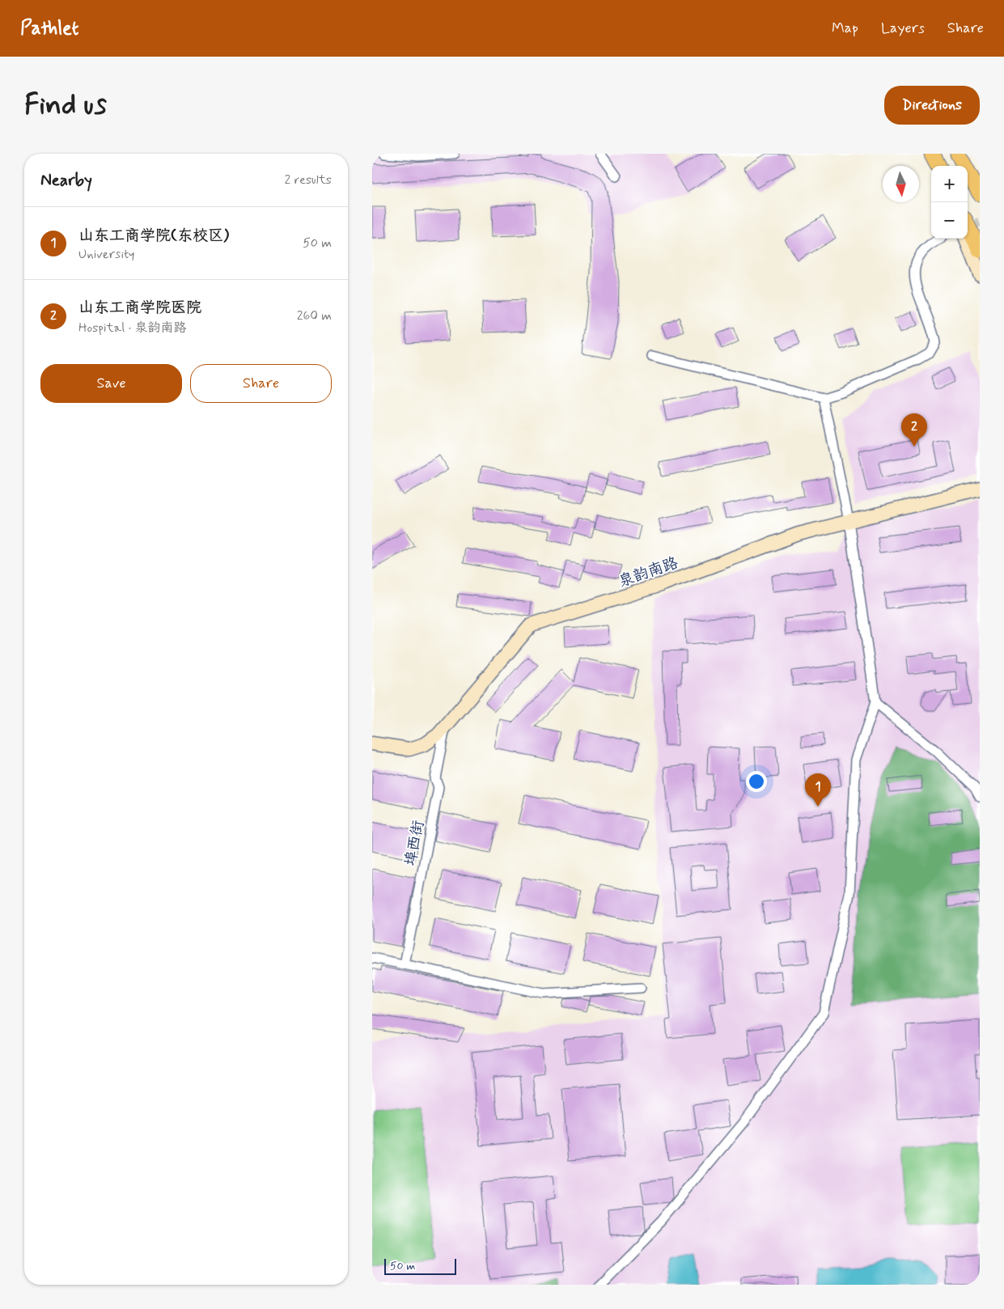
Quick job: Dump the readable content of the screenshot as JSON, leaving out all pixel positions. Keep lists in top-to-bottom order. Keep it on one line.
{"streets":{"street":["泉韵南路","埠西街"]},"crossings":[["泉韵南路","埠西街"]],"scale_bar":"50 m","north":"bottom","page":{"header":"Pathlet","nav":["Map","Layers","Share"],"buttons":["Directions",["Save","Share"]],"title":"Find us","heading":["Nearby","2 results"],"map_buttons":["+","−"],"list":[{"mark":"1","name":"山东工商学院(东校区)","note":"University","value":"50 m"},{"mark":"2","name":"山东工商学院医院","note":"Hospital · 泉韵南路","value":"260 m"}],"pins":["2","1"],"scale":"50 m"}}
